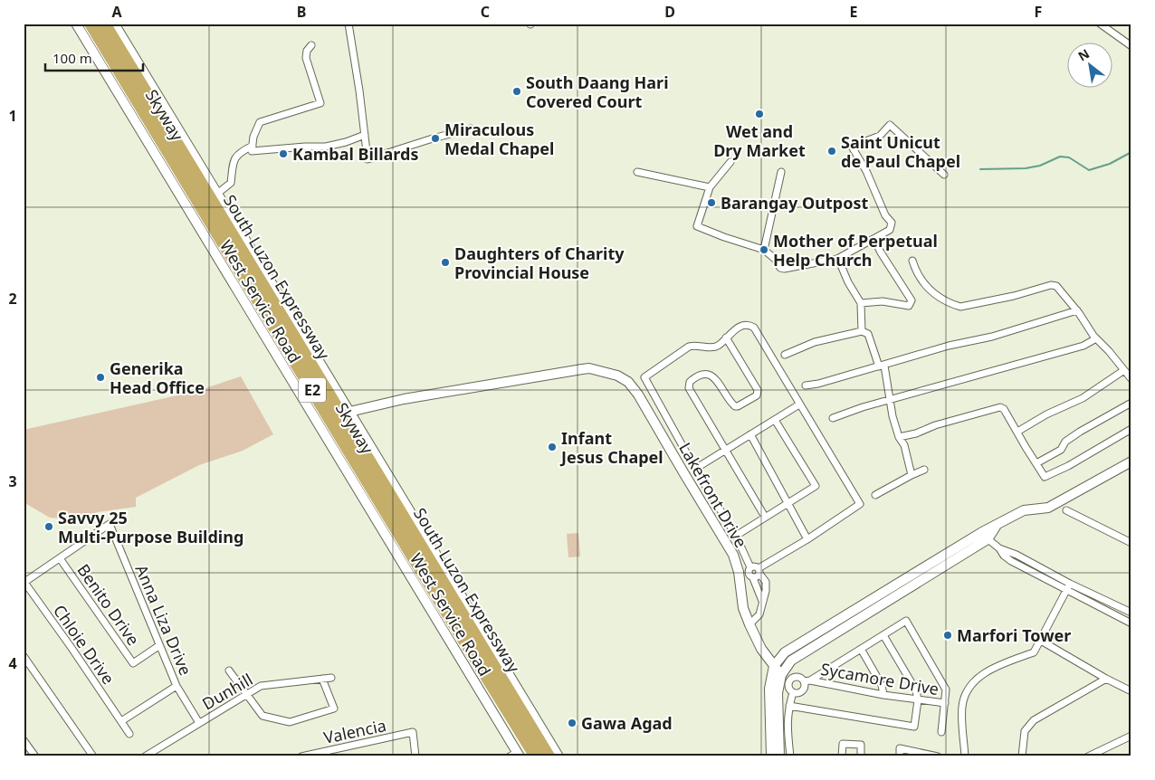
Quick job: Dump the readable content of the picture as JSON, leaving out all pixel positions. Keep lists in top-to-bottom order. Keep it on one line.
{"streets":{"highway":["Skyway","South Luzon Expressway","E2"],"main road":["West Service Road","Lakefront Drive"],"street":["Benito Drive","Anna Liza Drive","Chloie Drive","Sycamore Drive","Dunhill","Valencia"]},"crossings":[["South Luzon Expressway","West Service Road"],["Benito Drive","Anna Liza Drive"],["Anna Liza Drive","Dunhill"]],"places":["South Daang Hari Covered Court","Wet and Dry Market","Miraculous Medal Chapel","Saint Unicut de Paul Chapel","Kambal Billards","Barangay Outpost","Mother of Perpetual Help Church","Daughters of Charity Provincial House","Generika Head Office","Infant Jesus Chapel","Savvy 25 Multi-Purpose Building","Marfori Tower","Gawa Agad"],"scale_bar":"100 m","north":"top left","grid":{"columns":["A","B","C","D","E","F"],"rows":["1","2","3","4"]}}
